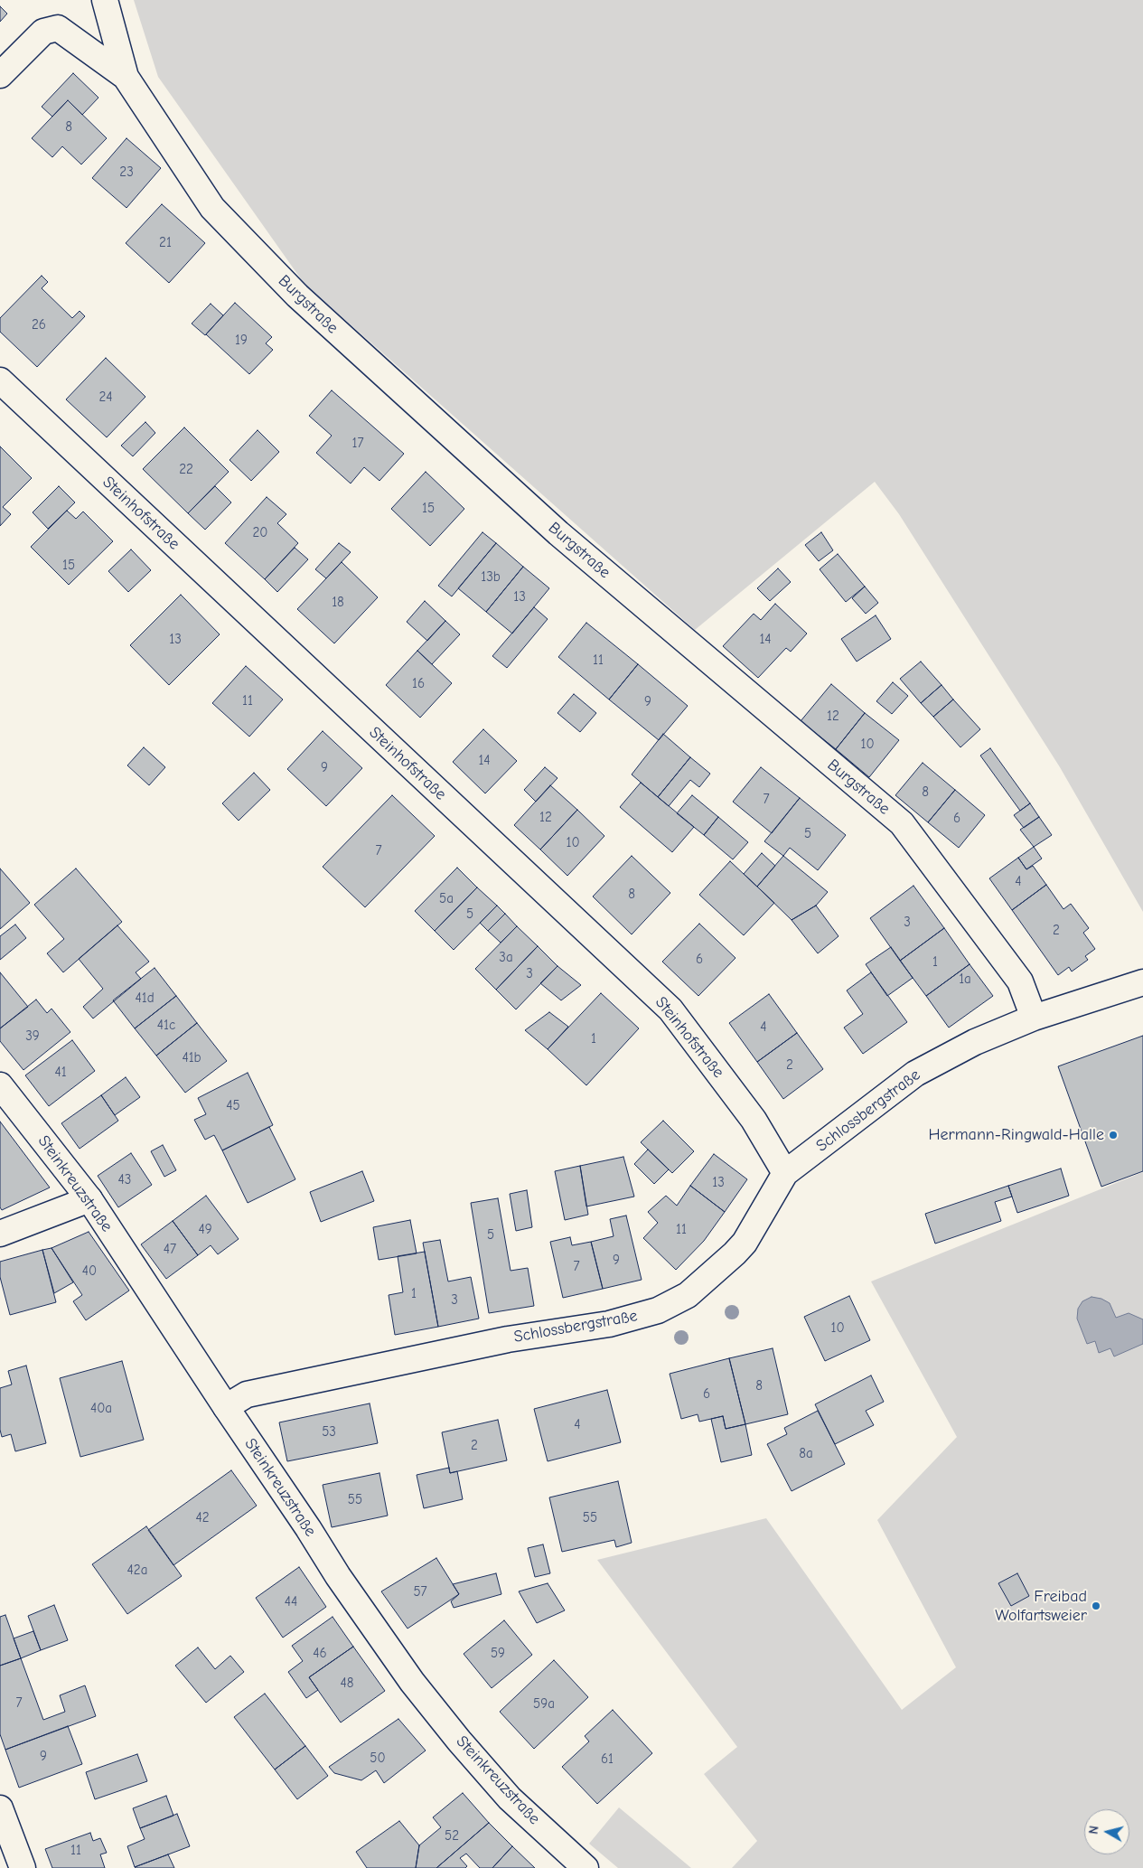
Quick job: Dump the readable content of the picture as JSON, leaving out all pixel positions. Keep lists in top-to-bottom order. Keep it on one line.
{"streets":{"street":["Burgstraße","Steinhofstraße","Schlossbergstraße","Steinkreuzstraße"]},"crossings":[["Burgstraße","Schlossbergstraße"],["Steinhofstraße","Schlossbergstraße"],["Schlossbergstraße","Steinkreuzstraße"]],"places":["Hermann-Ringwald-Halle","Freibad Wolfartsweier"],"house_numbers":["8","23","21","26","19","24","17","22","15","20","15","13b","13","18","13","14","11","16","11","9","12","10","14","9","8","7","12","6","5","10","7","4","8","5a","5","3","2","3a","6","1","3","1a","41d","41c","4","39","1","41b","2","41","45","43","13","49","11","5","47","9","7","40","1","3","10","8","6","40a","4","53","2","8a","55","42","55","42a","57","44","46","59","48","7","59a","9","50","61","52","11"],"north":"left"}
